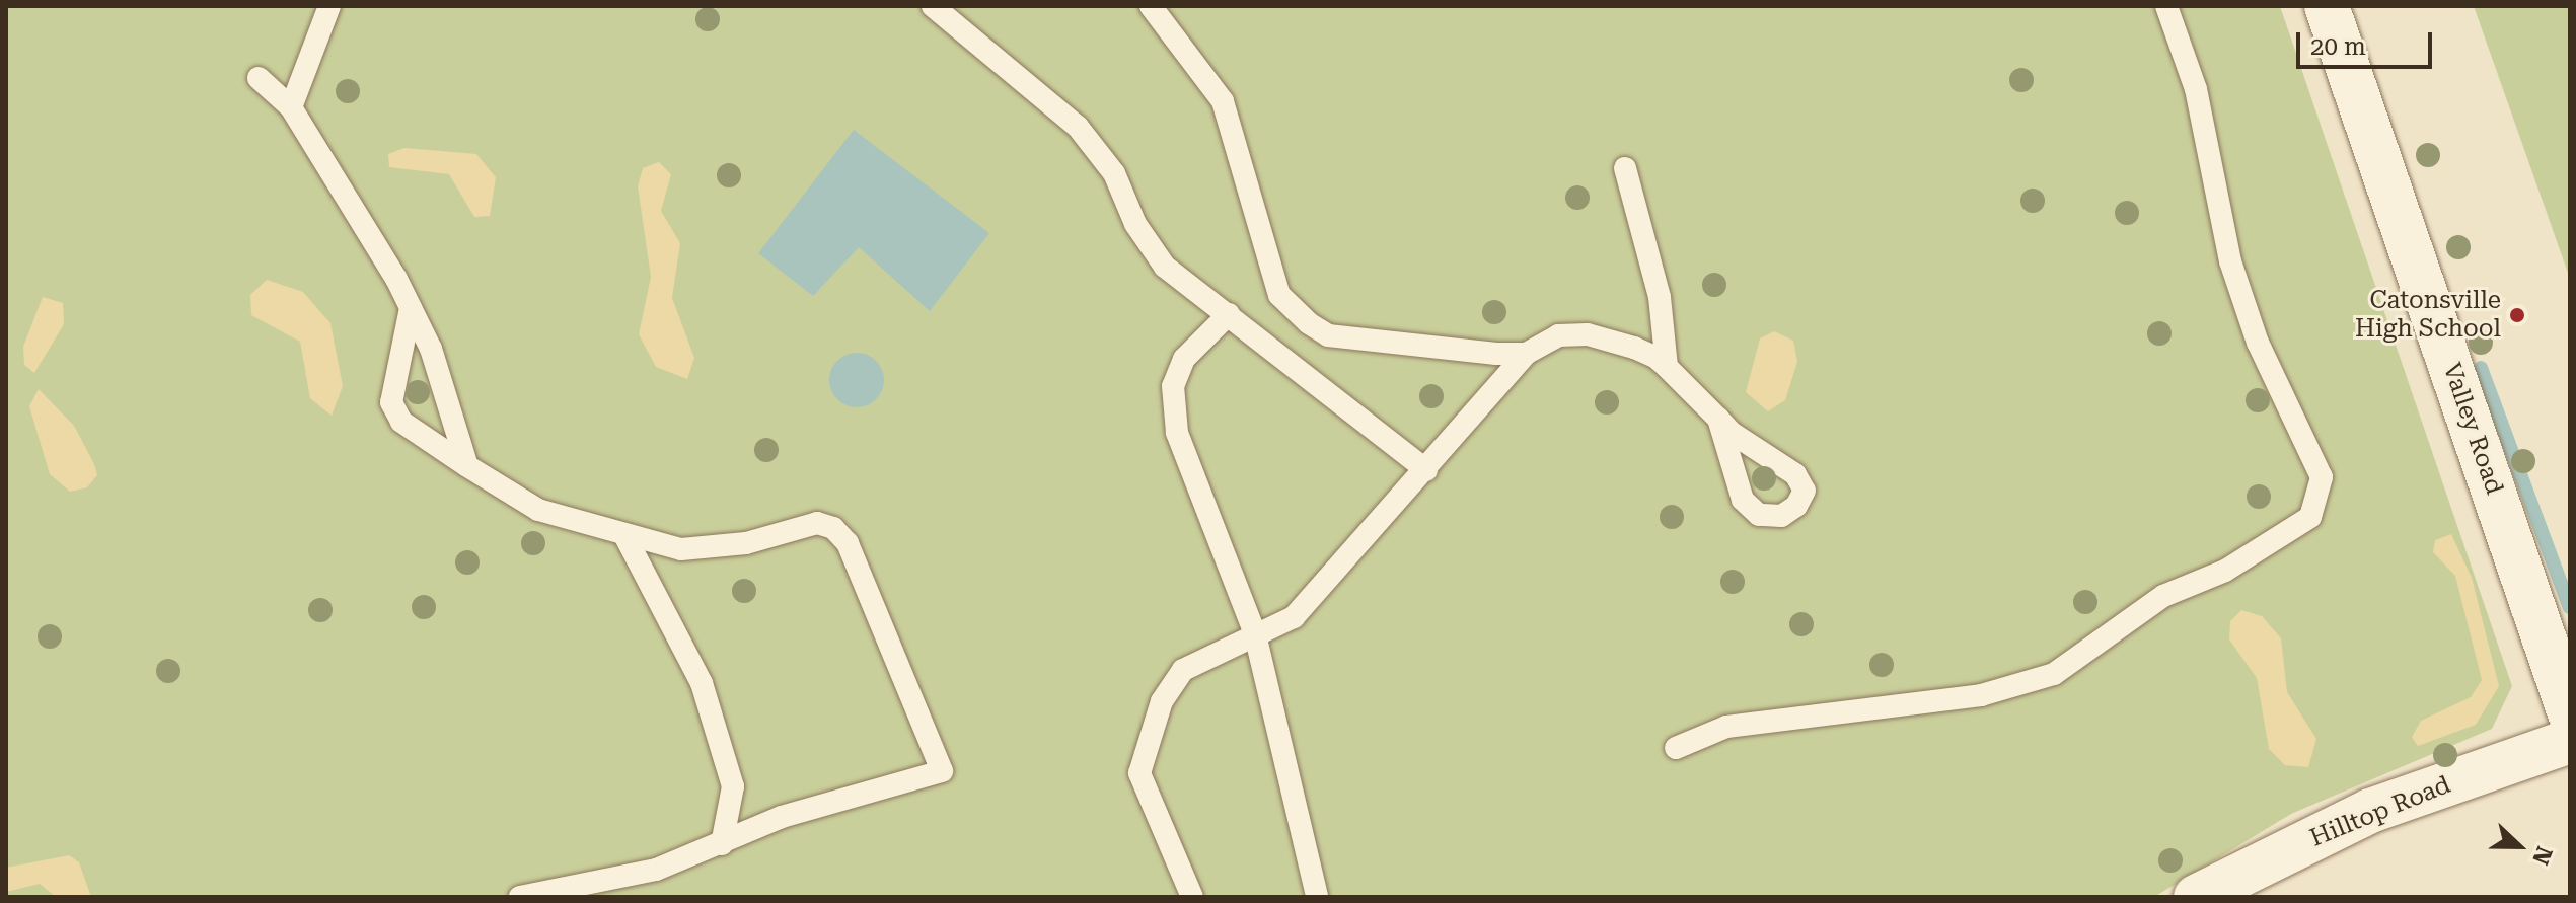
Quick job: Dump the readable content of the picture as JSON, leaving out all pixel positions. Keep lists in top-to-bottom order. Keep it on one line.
{"streets":{"street":["Valley Road","Hilltop Road"]},"places":["Catonsville High School"],"scale_bar":"20 m","north":"right"}
